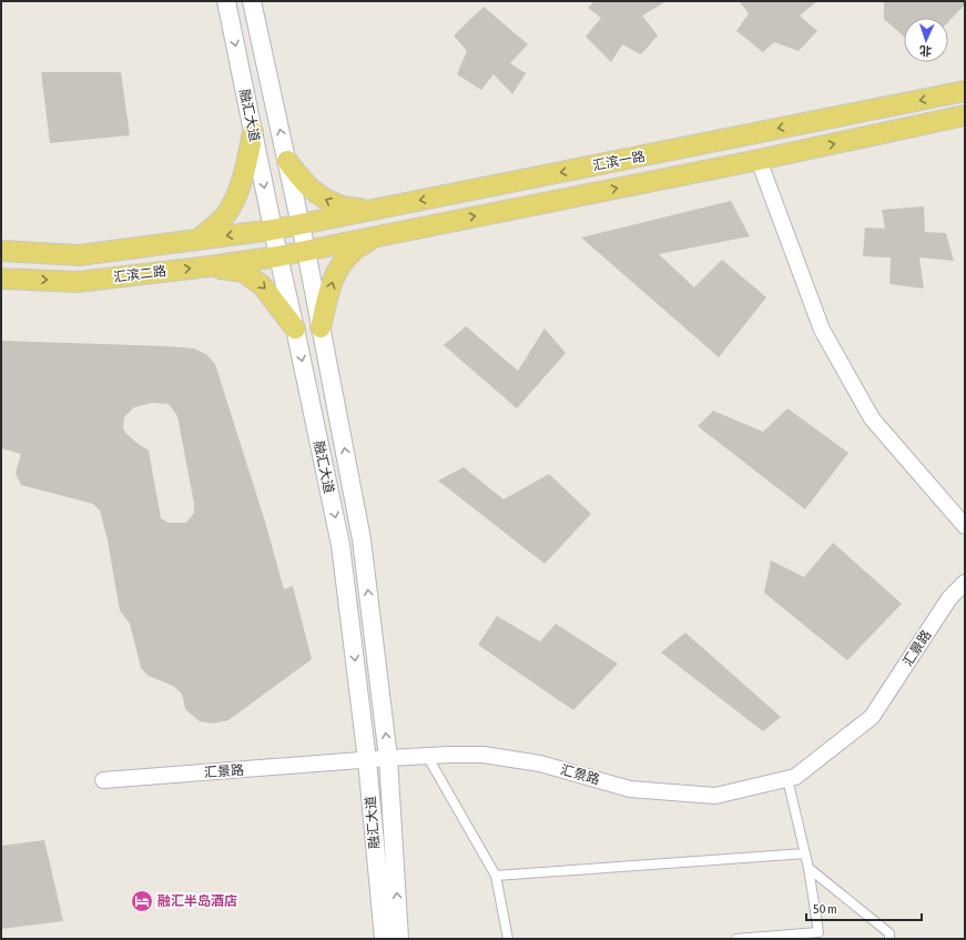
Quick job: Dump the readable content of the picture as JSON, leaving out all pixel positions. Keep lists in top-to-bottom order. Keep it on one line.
{"streets":{"main road":["融汇大道","汇滨一路","汇滨二路"],"street":["汇景路"]},"crossings":[["融汇大道","汇滨一路"],["融汇大道","汇滨二路"],["融汇大道","汇景路"],["汇滨一路","汇滨二路"]],"places":{"hotel":["融汇半岛酒店"]},"scale_bar":"50 m","north":"bottom"}
